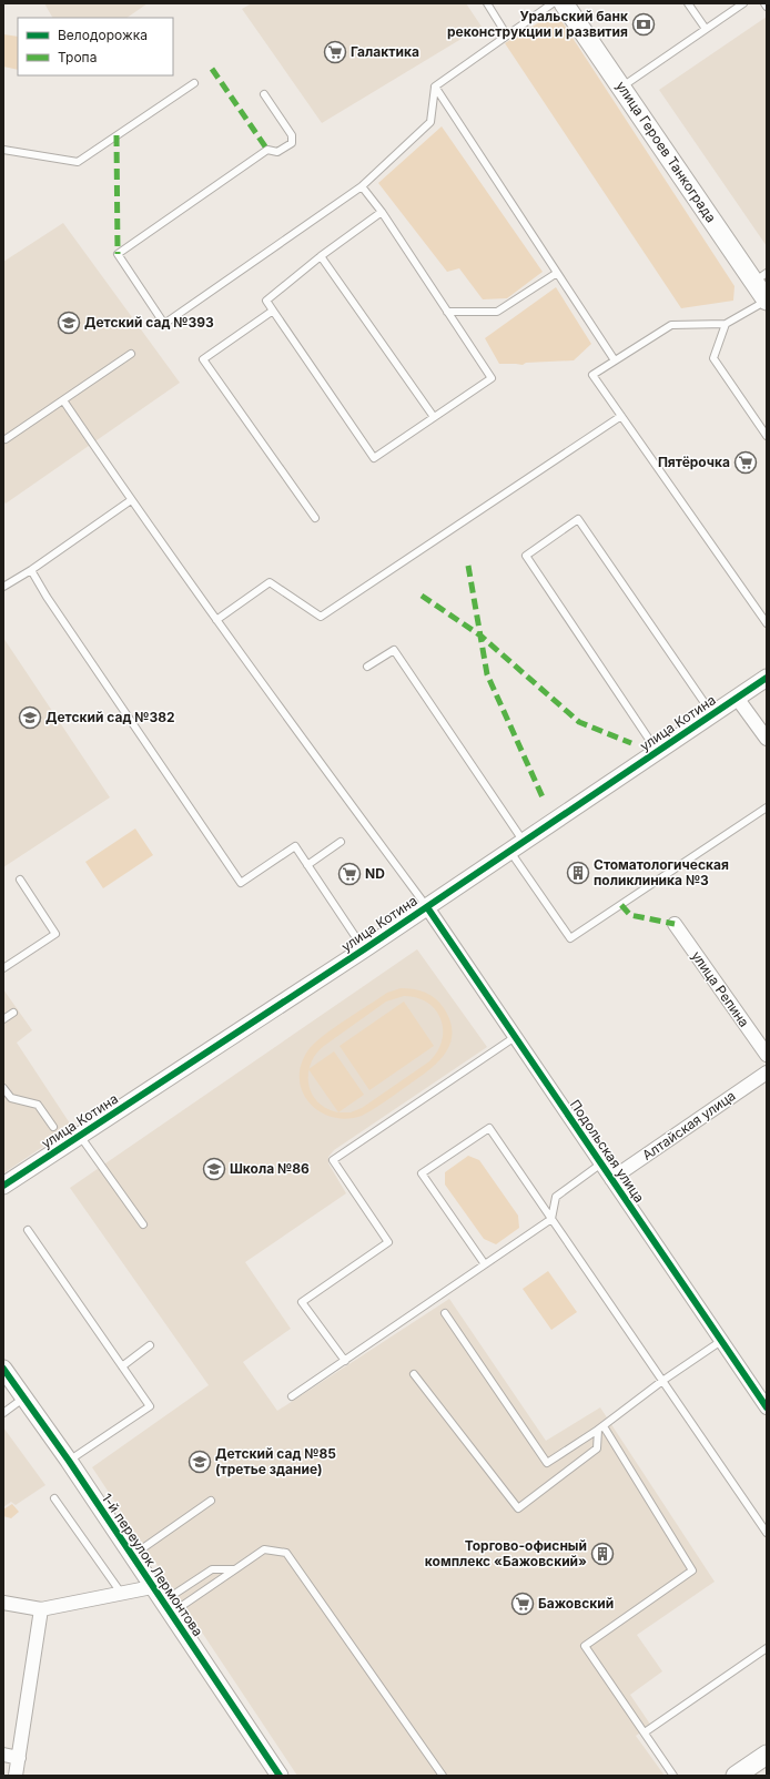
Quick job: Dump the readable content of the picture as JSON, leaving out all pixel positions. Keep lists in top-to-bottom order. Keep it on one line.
{"streets":{"main road":["улица Героев Танкограда"],"street":["улица Котина","улица Репина","Алтайская улица","Подольская улица","1-й переулок Лермонтова"]},"crossings":[["улица Котина","Подольская улица"],["Алтайская улица","Подольская улица"]],"places":{"bank":["Уральский банк реконструкции и развития"],"supermarket":["Галактика","Пятёрочка","ND","Бажовский"],"school or university":["Детский сад №393","Детский сад №382","Школа №86","Детский сад №85 (третье здание)"],"building":["Стоматологическая поликлиника №3","Торгово-офисный комплекс «Бажовский»"]},"legend":["Велодорожка","Тропа"]}
